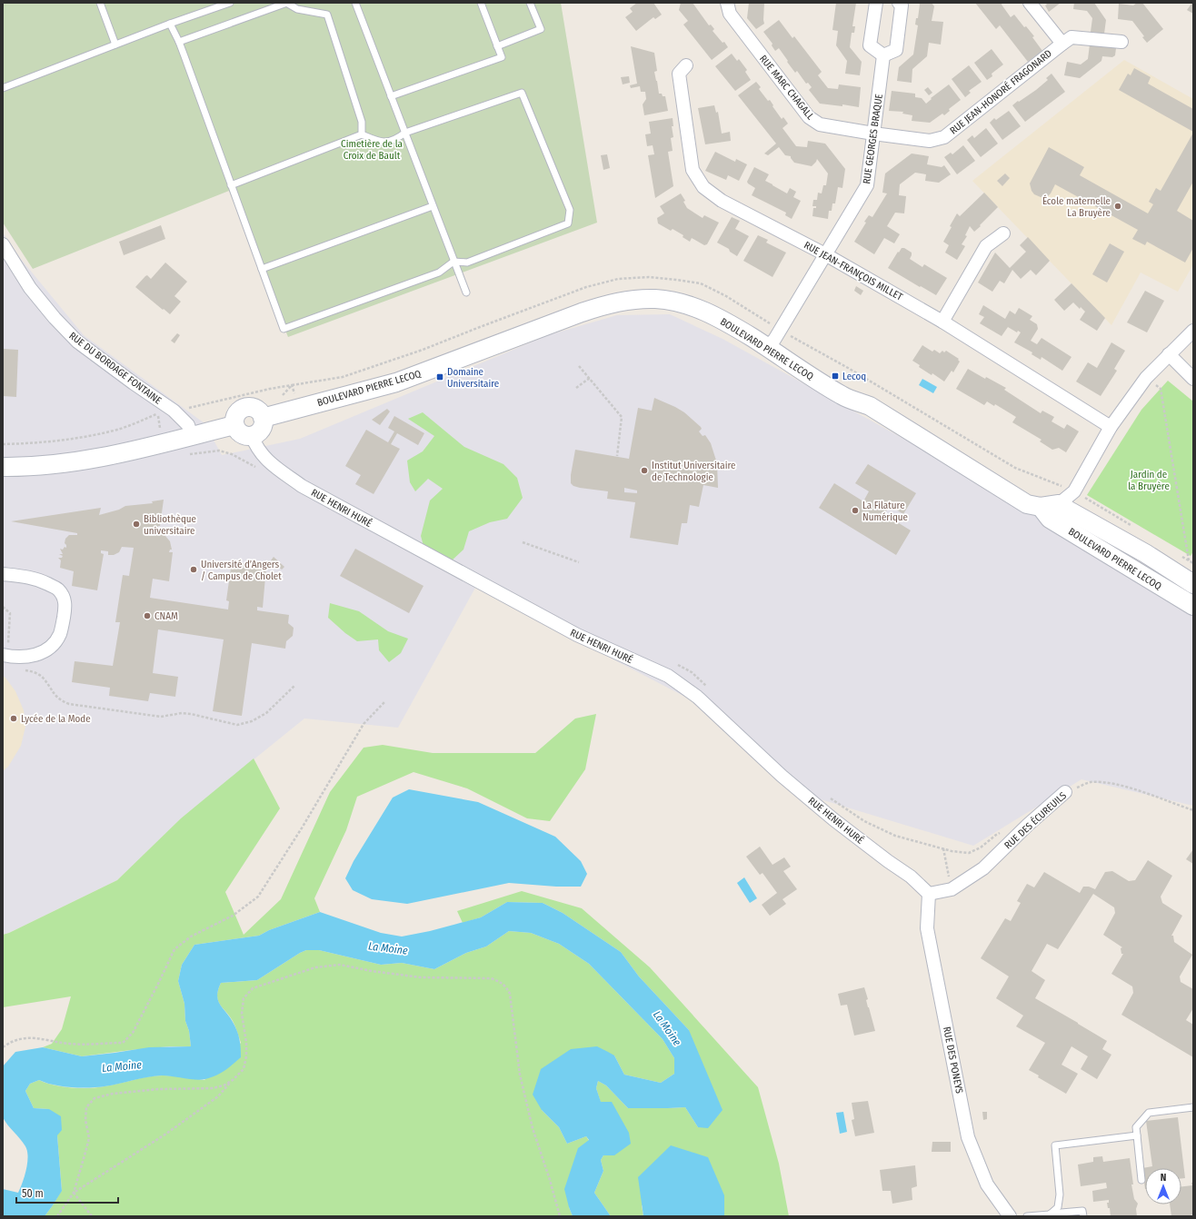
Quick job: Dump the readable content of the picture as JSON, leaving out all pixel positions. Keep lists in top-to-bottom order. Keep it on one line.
{"streets":{"street":["RUE MARC CHAGALL","RUE JEAN-HONORÉ FRAGONARD","RUE GEORGES BRAQUE","RUE JEAN-FRANÇOIS MILLET","BOULEVARD PIERRE LECOQ","RUE DU BORDAGE FONTAINE","RUE HENRI HURÉ","RUE DES ÉCUREUILS","RUE DES PONEYS"]},"crossings":[["RUE MARC CHAGALL","RUE JEAN-HONORÉ FRAGONARD"],["RUE MARC CHAGALL","RUE GEORGES BRAQUE"],["RUE JEAN-HONORÉ FRAGONARD","RUE GEORGES BRAQUE"],["RUE GEORGES BRAQUE","RUE JEAN-FRANÇOIS MILLET"],["RUE GEORGES BRAQUE","BOULEVARD PIERRE LECOQ"],["BOULEVARD PIERRE LECOQ","RUE HENRI HURÉ"],["RUE HENRI HURÉ","RUE DES ÉCUREUILS"],["RUE HENRI HURÉ","RUE DES PONEYS"],["RUE DES ÉCUREUILS","RUE DES PONEYS"]],"water":["La Moine"],"parks":["Cimetière de la Croix de Bault","Jardin de la Bruyère"],"places":{"other":["École maternelle La Bruyère","Institut Universitaire de Technologie","La Filature Numérique","Bibliothèque universitaire","Université d’Angers / Campus de Cholet","CNAM","Lycée de la Mode"],"transit":["Lecoq","Domaine Universitaire"]},"scale_bar":"50 m","north":"top"}
